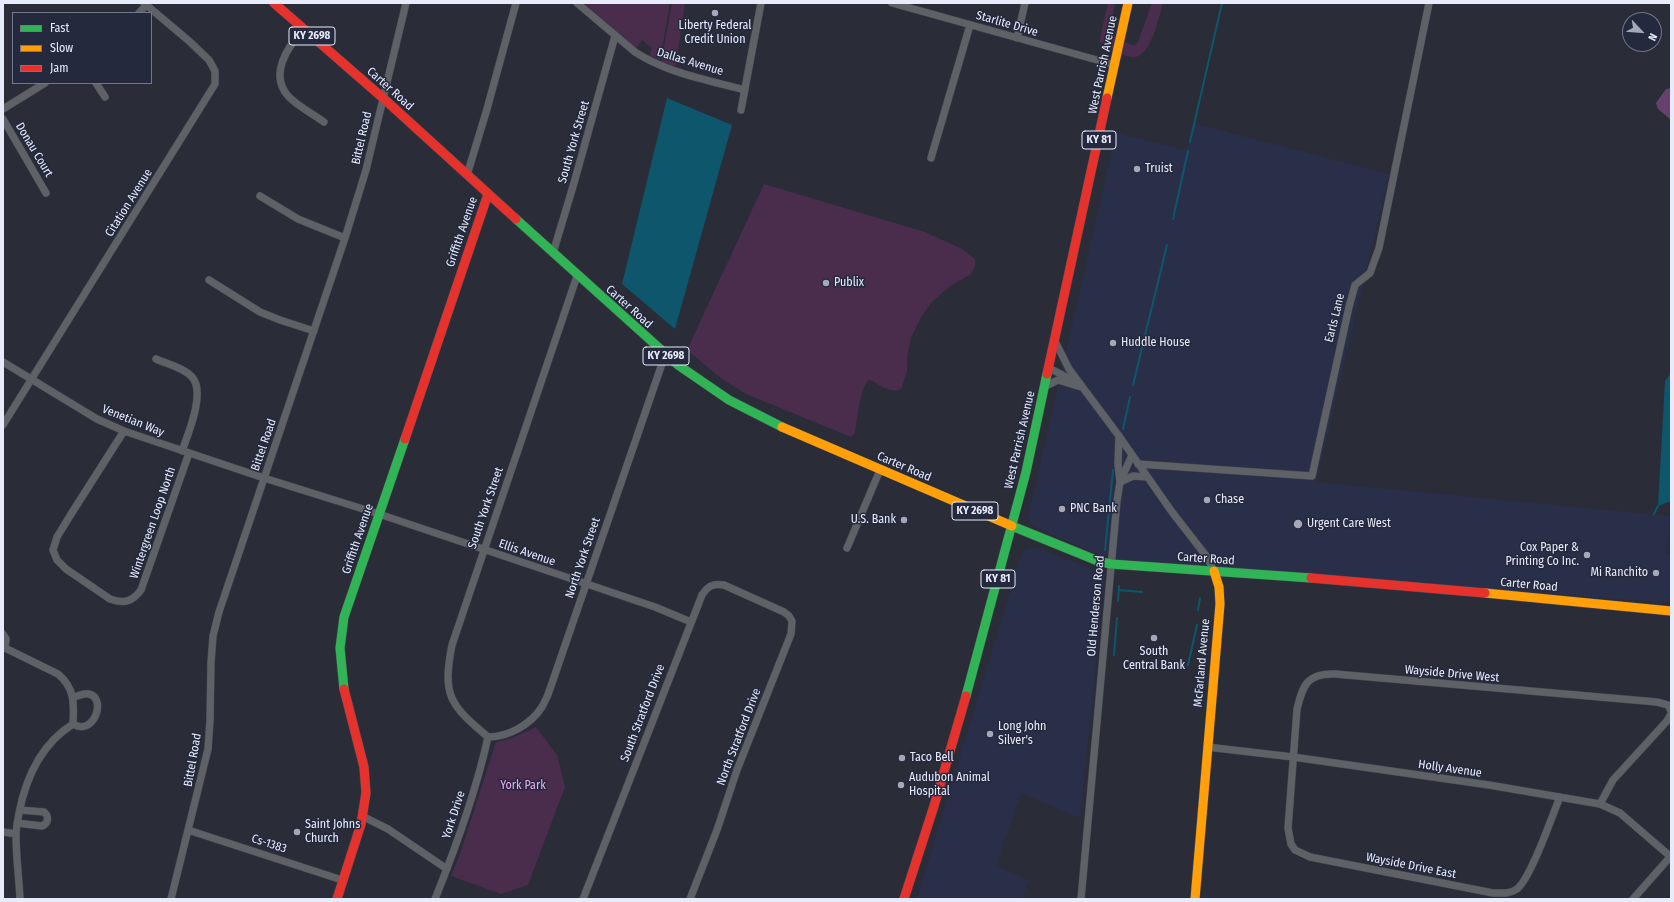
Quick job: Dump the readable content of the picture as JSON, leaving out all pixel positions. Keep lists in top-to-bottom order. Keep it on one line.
{"streets":{"main road":["KY 2698","West Parrish Avenue","Carter Road","KY 81","Griffith Avenue","McFarland Avenue"],"street":["Starlite Drive","Dallas Avenue","Bittel Road","South York Street","Donau Court","Citation Avenue","Earls Lane","Venetian Way","Wintergreen Loop North","Ellis Avenue","North York Street","Old Henderson Road","Wayside Drive West","South Stratford Drive","North Stratford Drive","Holly Avenue","York Drive","Cs-1383","Wayside Drive East"]},"crossings":[["Starlite Drive","West Parrish Avenue"],["Dallas Avenue","South York Street"],["West Parrish Avenue","Carter Road"],["Carter Road","Bittel Road"],["Carter Road","South York Street"],["Carter Road","Griffith Avenue"],["Carter Road","North York Street"],["Carter Road","Old Henderson Road"],["Carter Road","McFarland Avenue"],["Bittel Road","Venetian Way"],["Bittel Road","Ellis Avenue"],["Bittel Road","Cs-1383"],["South York Street","Ellis Avenue"],["South York Street","North York Street"],["South York Street","York Drive"],["Citation Avenue","Venetian Way"],["Griffith Avenue","Ellis Avenue"],["Griffith Avenue","Cs-1383"],["Earls Lane","McFarland Avenue"],["Venetian Way","Wintergreen Loop North"],["Venetian Way","Ellis Avenue"],["Ellis Avenue","North York Street"],["Ellis Avenue","South Stratford Drive"],["North York Street","York Drive"],["Old Henderson Road","McFarland Avenue"],["McFarland Avenue","Holly Avenue"],["Wayside Drive West","Holly Avenue"],["Wayside Drive West","Wayside Drive East"],["South Stratford Drive","North Stratford Drive"],["Holly Avenue","Wayside Drive East"]],"parks":["York Park"],"places":["Liberty Federal Credit Union","Truist","Publix","Huddle House","Chase","PNC Bank","U.S. Bank","Urgent Care West","Cox Paper & Printing Co Inc.","Mi Ranchito","South Central Bank","Long John Silver's","Taco Bell","Audubon Animal Hospital","Saint Johns Church"],"legend":["Fast","Slow","Jam"],"north":"bottom right"}
